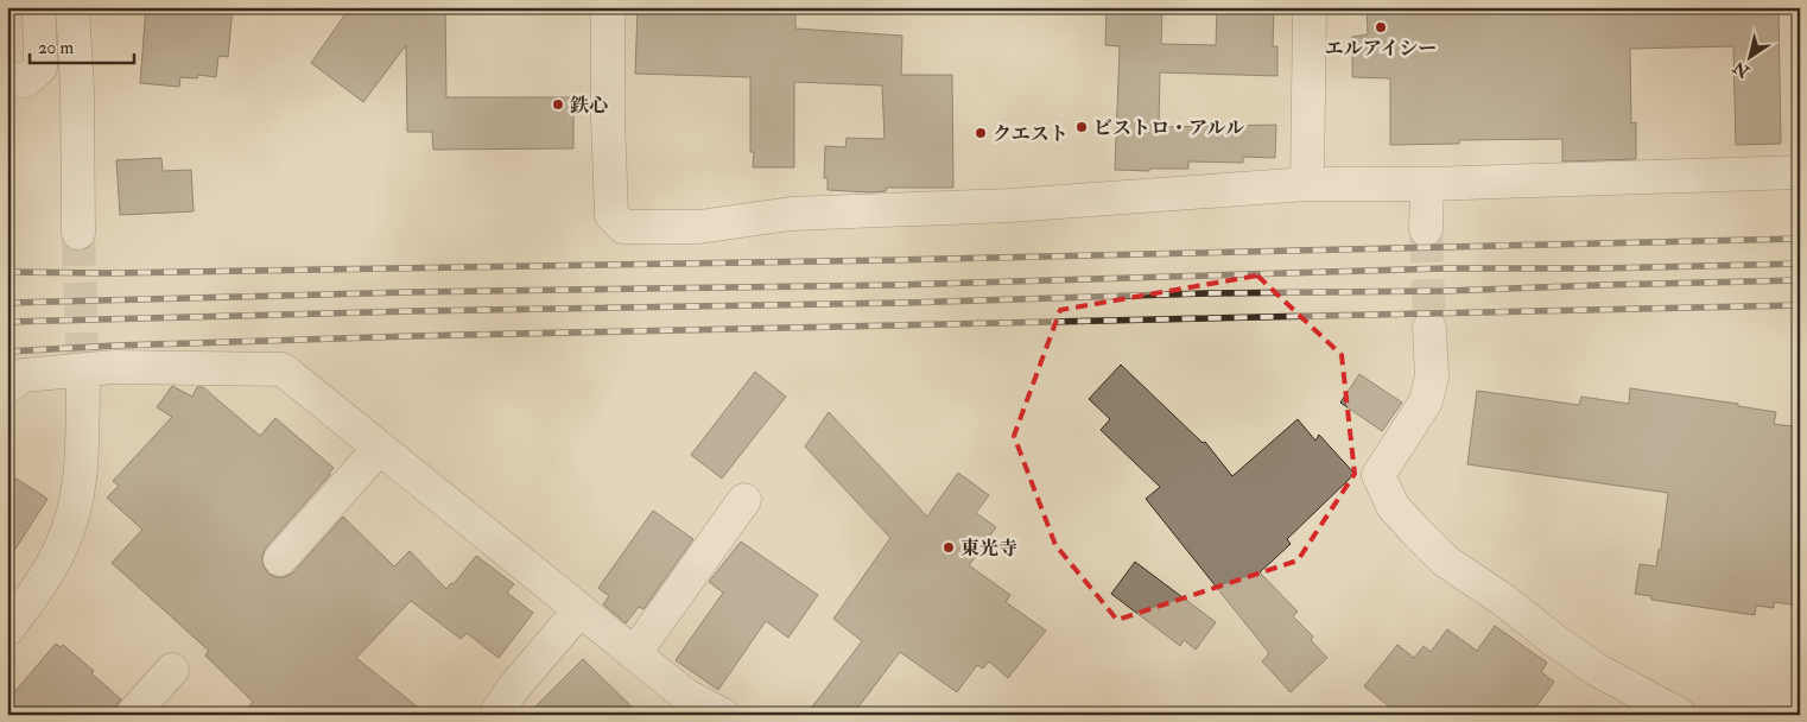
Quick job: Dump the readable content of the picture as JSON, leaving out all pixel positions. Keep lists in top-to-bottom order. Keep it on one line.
{"places":["エルアイシー","鉄心","ビストロ・アルル","クエスト","東光寺"],"scale_bar":"20 m","north":"bottom left"}
